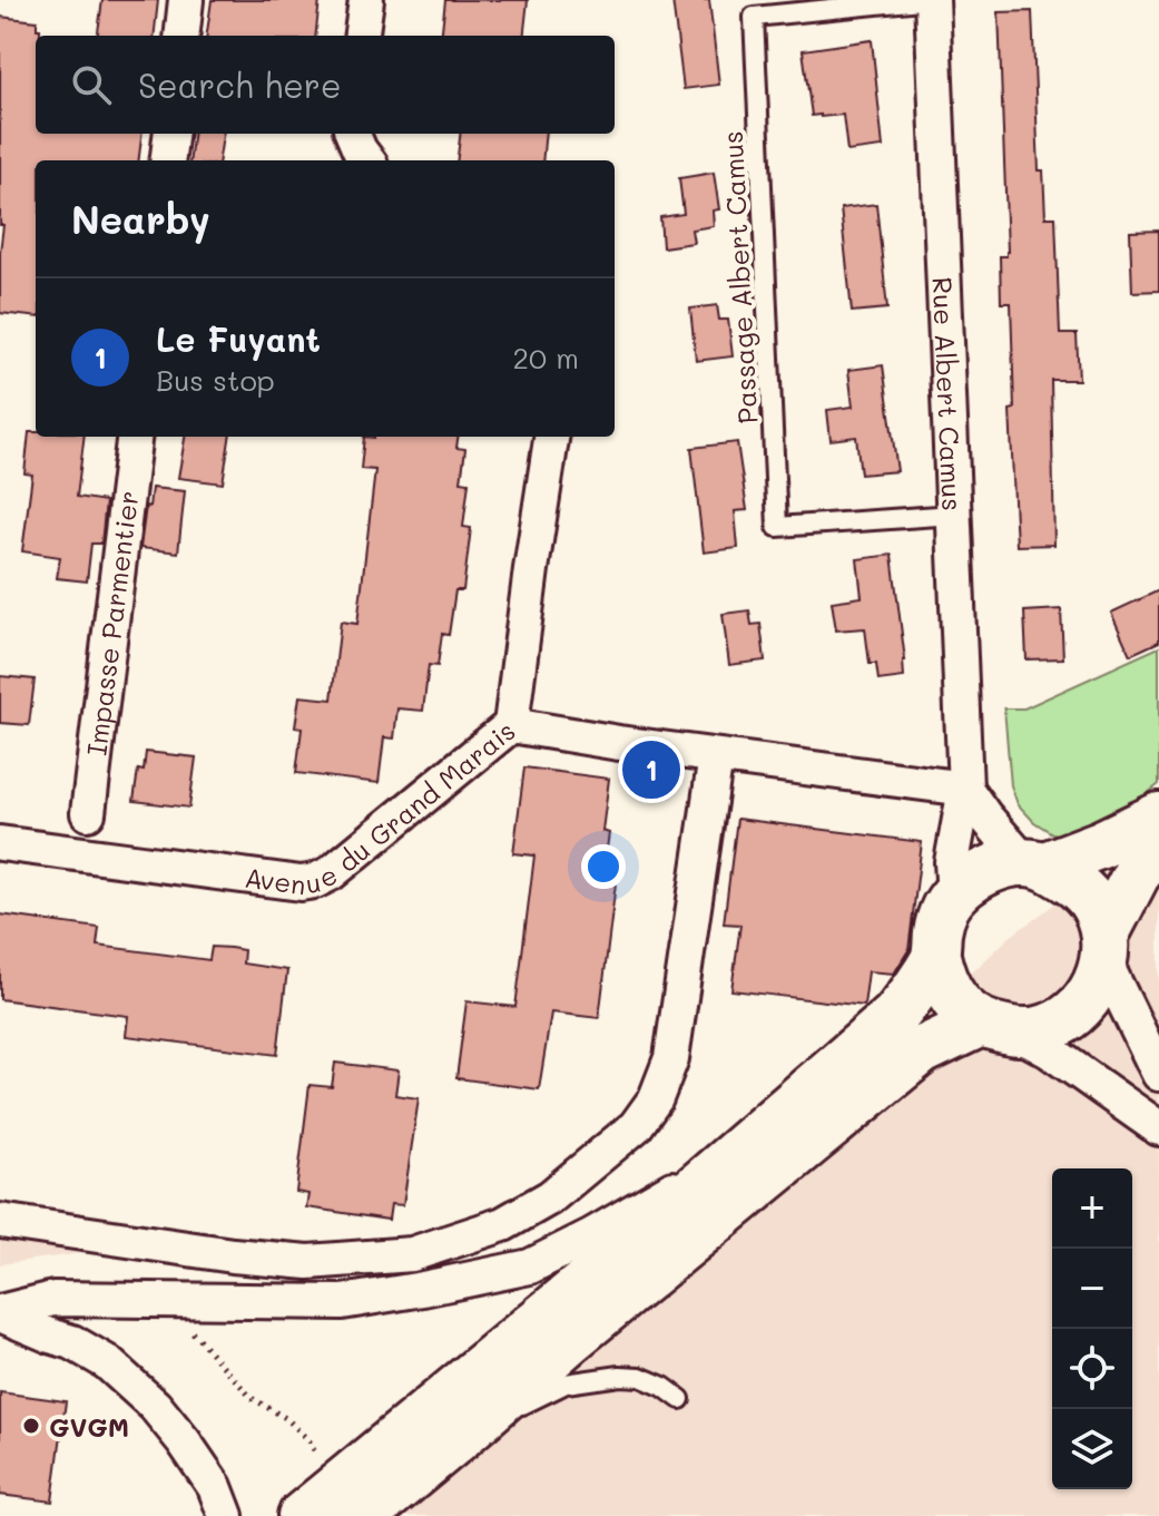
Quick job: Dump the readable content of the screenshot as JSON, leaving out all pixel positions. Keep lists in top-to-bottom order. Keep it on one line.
{"streets":{"street":["Rue Albert Camus","Impasse Parmentier","Avenue du Grand Marais"],"lane":["Passage Albert Camus"]},"crossings":[["Passage Albert Camus","Rue Albert Camus"],["Rue Albert Camus","Avenue du Grand Marais"]],"places":["GVGM"],"page":{"search":"Search here","heading":"Nearby","list":[{"mark":"1","name":"Le Fuyant","note":"Bus stop","value":"20 m"}],"pins":"1","map_buttons":["+","−"]}}
